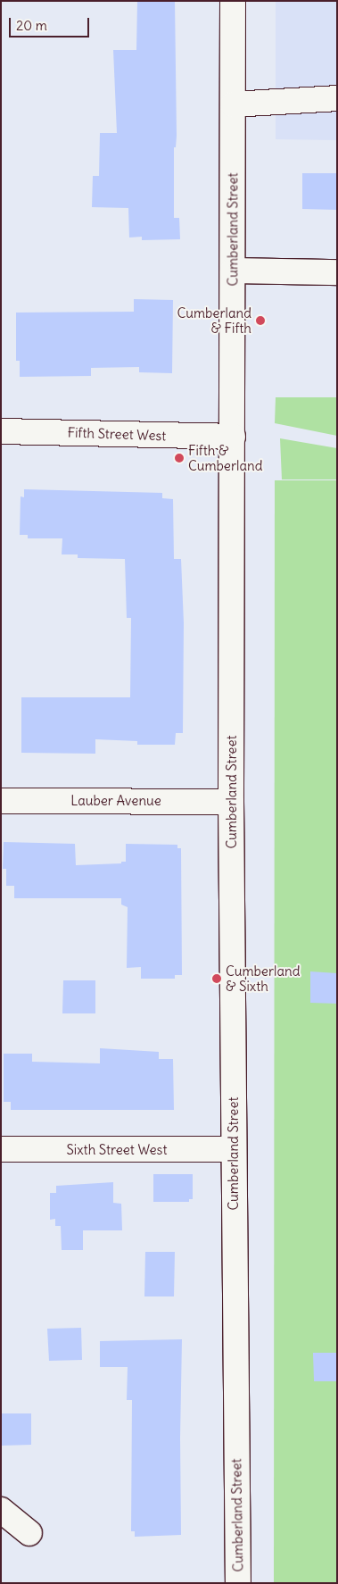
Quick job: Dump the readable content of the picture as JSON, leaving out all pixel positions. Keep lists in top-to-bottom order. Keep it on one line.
{"streets":{"street":["Cumberland Street","Fifth Street West","Lauber Avenue","Sixth Street West"]},"crossings":[["Cumberland Street","Fifth Street West"],["Cumberland Street","Lauber Avenue"],["Cumberland Street","Sixth Street West"]],"places":["Cumberland & Fifth","Fifth & Cumberland","Cumberland & Sixth"],"scale_bar":"20 m"}
